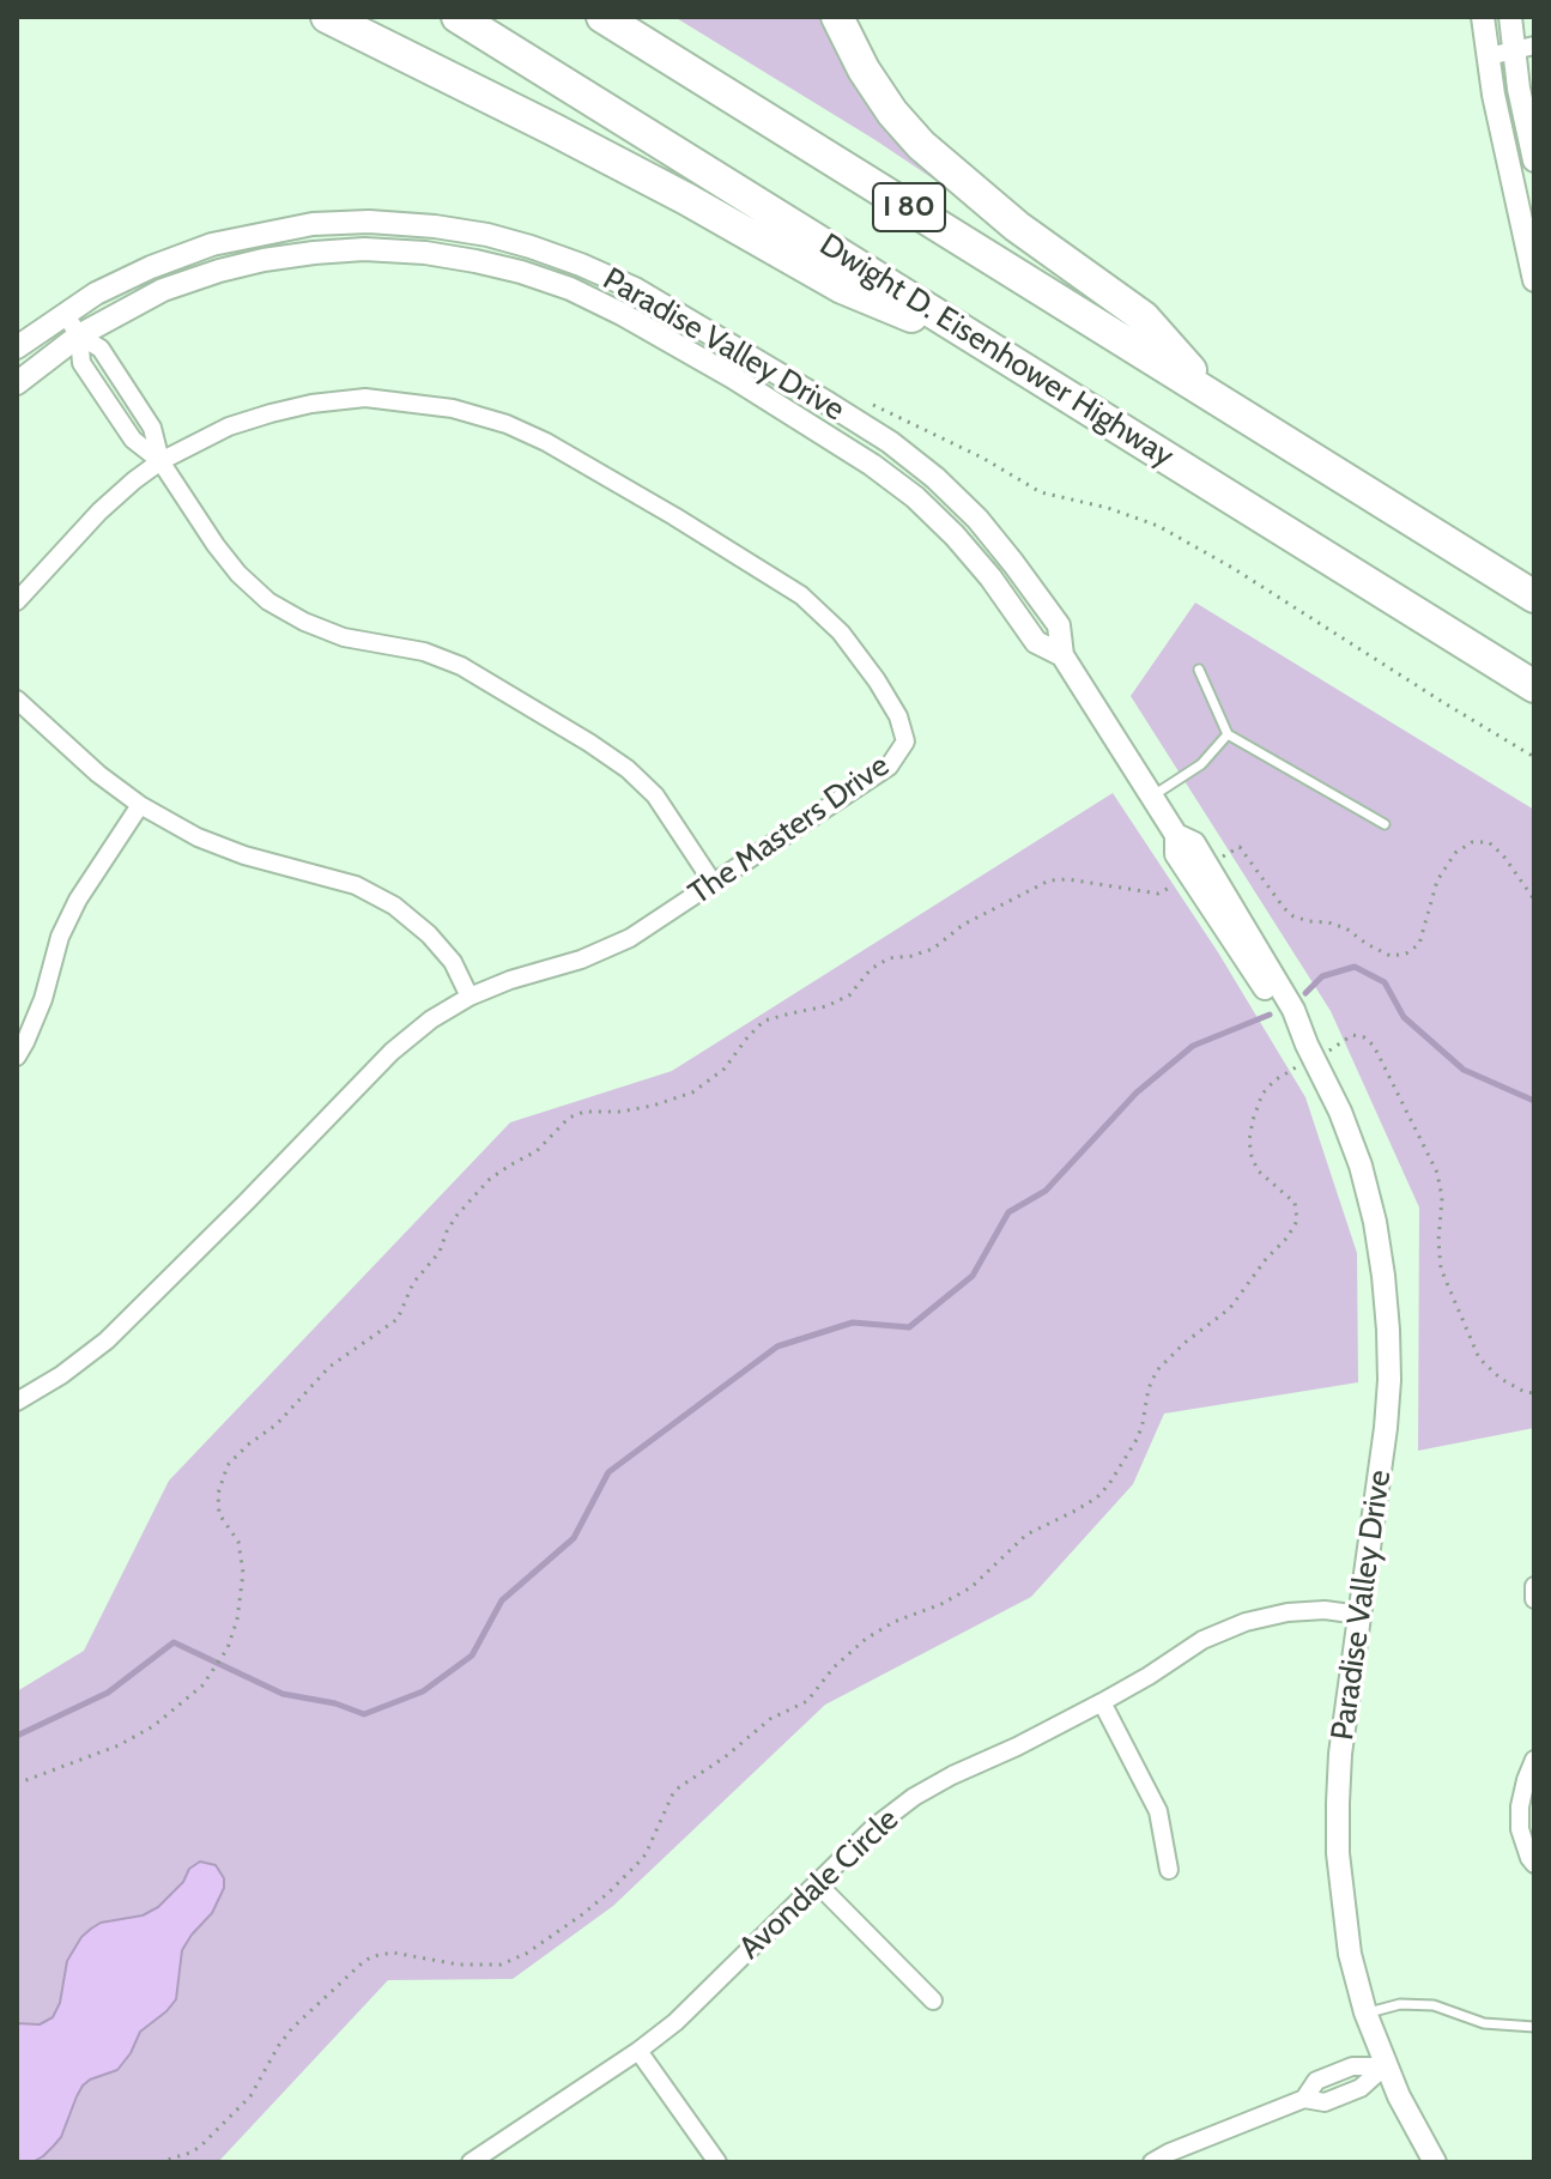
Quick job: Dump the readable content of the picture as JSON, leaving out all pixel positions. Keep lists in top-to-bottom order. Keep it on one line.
{"streets":{"highway":["I 80","Dwight D. Eisenhower Highway"],"street":["Paradise Valley Drive","The Masters Drive","Avondale Circle"]},"crossings":[["Paradise Valley Drive","Avondale Circle"]]}
